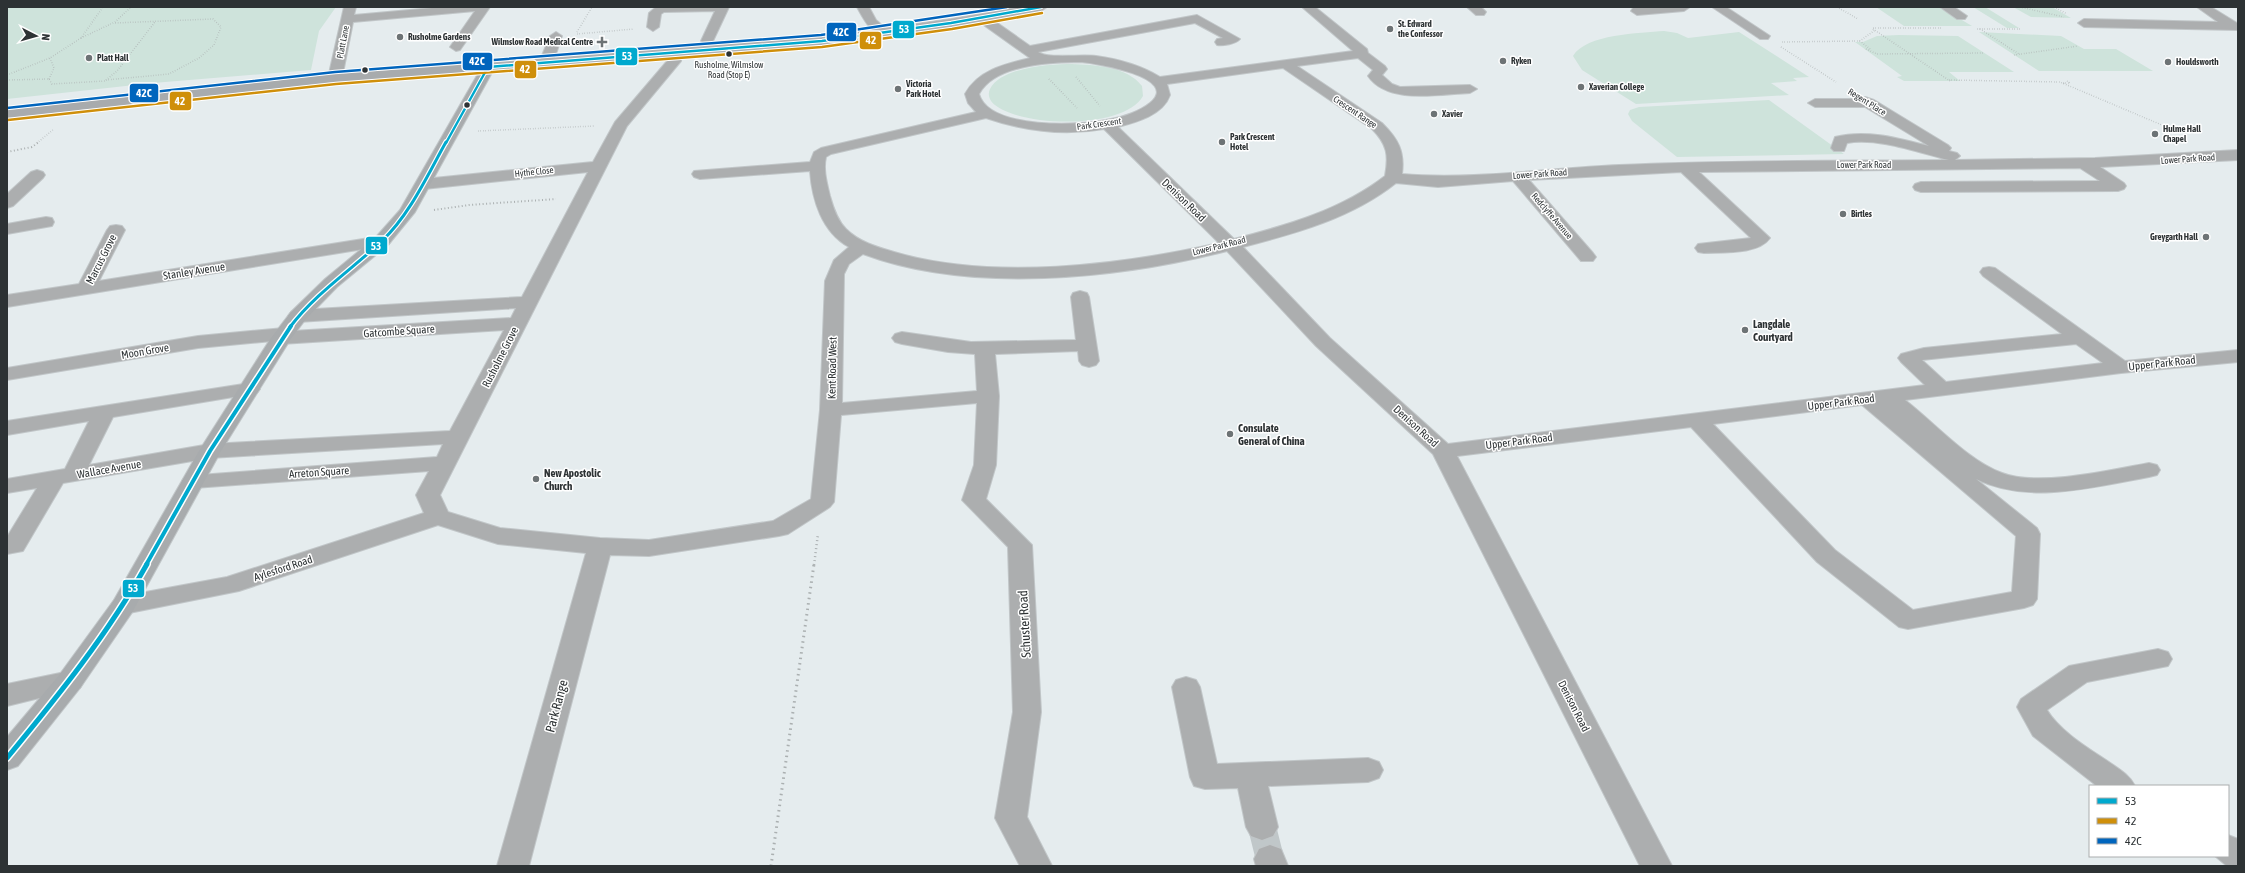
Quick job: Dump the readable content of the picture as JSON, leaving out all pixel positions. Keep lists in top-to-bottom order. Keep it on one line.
{"streets":{"street":["Platt Lane","Regent Place","Crescent Range","Park Crescent","Lower Park Road","Hythe Close","Denison Road","Redclyffe Avenue","Marcus Grove","Stanley Avenue","Gatcombe Square","Moon Grove","Rusholme Grove","Upper Park Road","Kent Road West","Wallace Avenue","Arreton Square","Aylesford Road","Schuster Road","Park Range"]},"crossings":[["Regent Place","Lower Park Road"],["Crescent Range","Lower Park Road"],["Park Crescent","Denison Road"],["Lower Park Road","Denison Road"],["Lower Park Road","Redclyffe Avenue"],["Lower Park Road","Kent Road West"],["Hythe Close","Rusholme Grove"],["Denison Road","Upper Park Road"],["Marcus Grove","Stanley Avenue"],["Gatcombe Square","Moon Grove"],["Gatcombe Square","Rusholme Grove"],["Rusholme Grove","Arreton Square"],["Rusholme Grove","Aylesford Road"]],"places":{"other":["St. Edward the Confessor","Rusholme Gardens","Rusholme, Wilmslow Road (Stop E)","Platt Hall","Ryken","Houldsworth","Xaverian College","Victoria Park Hotel","Xavier","Hulme Hall Chapel","Park Crescent Hotel","Birtles","Greygarth Hall","Langdale Courtyard","Consulate General of China","New Apostolic Church"],"health":["Wilmslow Road Medical Centre"]},"lines":["transit line 53","transit line 42C","transit line 42"],"legend":["53","42","42C"],"north":"right"}
